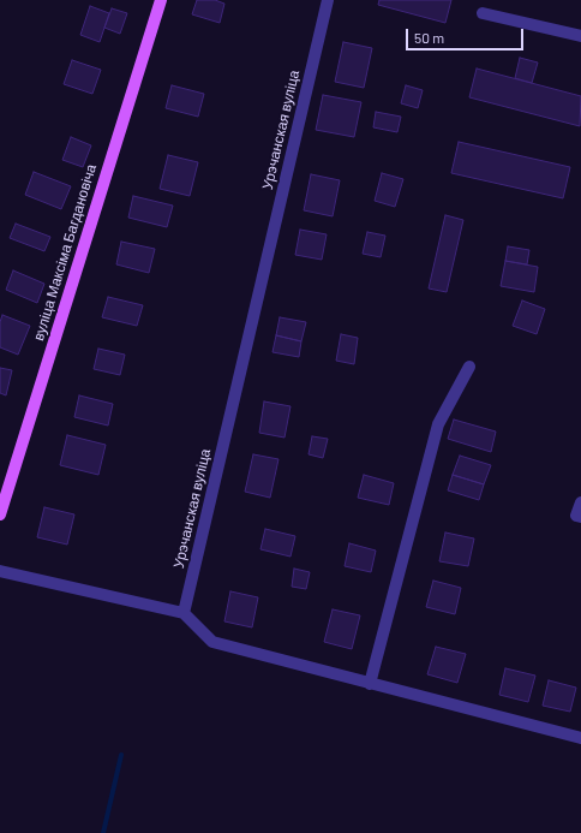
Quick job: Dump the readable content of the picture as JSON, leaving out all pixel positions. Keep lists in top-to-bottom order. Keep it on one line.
{"streets":{"main road":["вуліца Максіма Багдановіча"],"street":["Урэчанская вуліца"]},"scale_bar":"50 m"}
